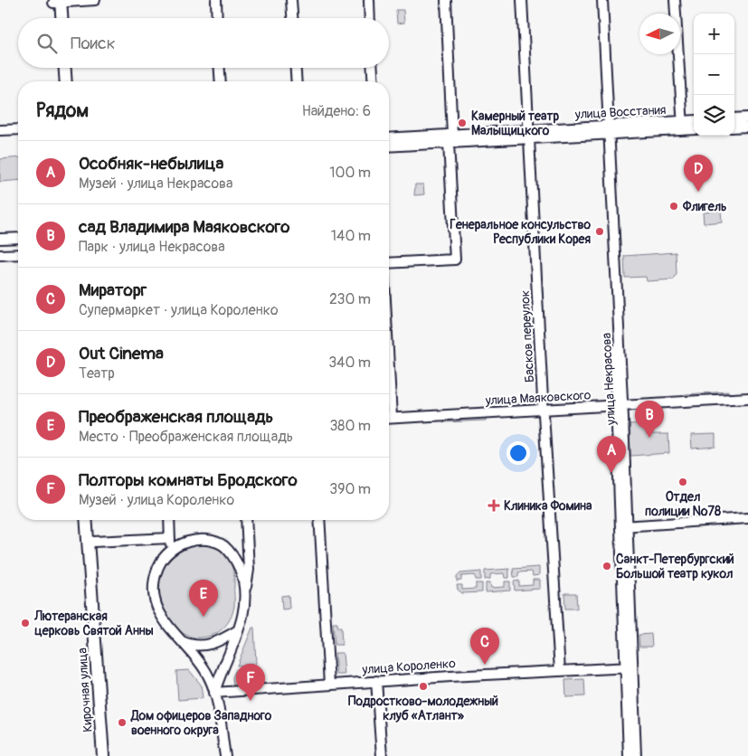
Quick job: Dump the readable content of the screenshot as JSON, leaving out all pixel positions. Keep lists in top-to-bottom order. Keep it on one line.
{"streets":{"main road":["Кирочная улица"],"street":["улица Восстания","Басков переулок","улица Некрасова","улица Маяковского","улица Короленко"]},"crossings":[["улица Восстания","Басков переулок"],["улица Восстания","улица Некрасова"],["Басков переулок","улица Маяковского"],["Басков переулок","улица Короленко"],["улица Некрасова","улица Маяковского"],["улица Некрасова","улица Короленко"]],"places":{"other":["Камерный театр Малыщицкого","Флигель","Генеральное консульство Республики Корея","Отдел полиции №78","Санкт-Петербургский Большой театр кукол","Лютеранская церковь Святой Анны","Подростково-молодежный клуб «Атлант»","Дом офицеров Западного военного округа"],"health":["Клиника Фомина"]},"north":"left","page":{"map_buttons":["+","−"],"search":"Поиск","heading":["Рядом","Найдено: 6"],"list":[{"mark":"A","name":"Особняк-небылица","note":"Музей · улица Некрасова","value":"100 m"},{"mark":"B","name":"сад Владимира Маяковского","note":"Парк · улица Некрасова","value":"140 m"},{"mark":"C","name":"Мираторг","note":"Супермаркет · улица Короленко","value":"230 m"},{"mark":"D","name":"Out Cinema","note":"Театр","value":"340 m"},{"mark":"E","name":"Преображенская площадь","note":"Место · Преображенская площадь","value":"380 m"},{"mark":"F","name":"Полторы комнаты Бродского","note":"Музей · улица Короленко","value":"390 m"}],"pins":["D","B","A","E","C","F"]}}
